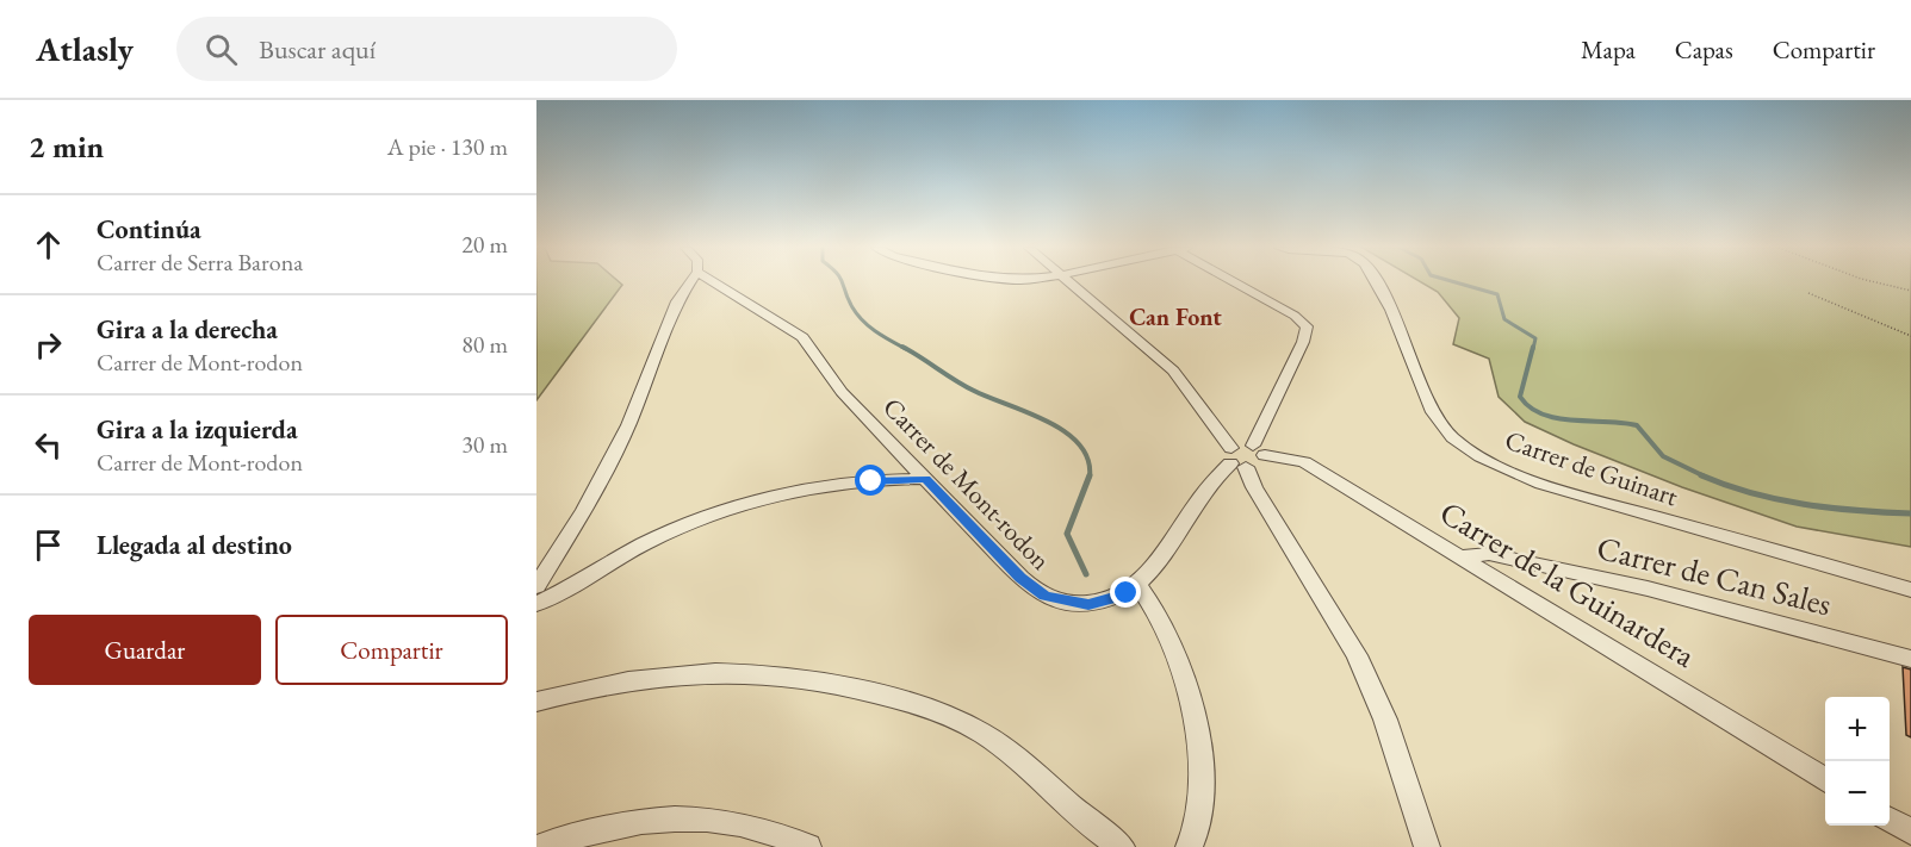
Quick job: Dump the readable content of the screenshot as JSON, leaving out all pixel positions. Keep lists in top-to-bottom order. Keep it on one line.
{"streets":{"street":["Carrer de Guinart","Carrer de Mont-rodon","Carrer de Can Sales","Carrer de la Guinardera"]},"crossings":[["Carrer de Mont-rodon","Carrer de la Guinardera"],["Carrer de Can Sales","Carrer de la Guinardera"]],"districts":["Can Font"],"page":{"header":"Atlasly","search":"Buscar aquí","nav":["Mapa","Capas","Compartir"],"heading":["2 min","A pie · 130 m"],"list":[["Continúa","Carrer de Serra Barona","20 m"],["Gira a la derecha","Carrer de Mont-rodon","80 m"],["Gira a la izquierda","Carrer de Mont-rodon","30 m"],"Llegada al destino"],"buttons":["Guardar","Compartir"],"map_buttons":["+","−"]}}
